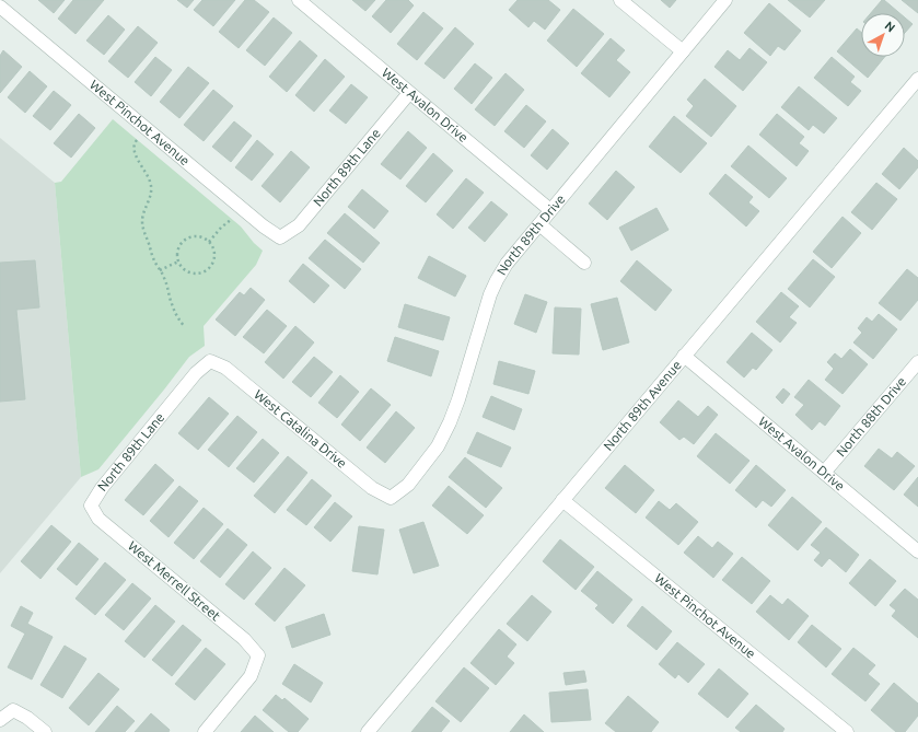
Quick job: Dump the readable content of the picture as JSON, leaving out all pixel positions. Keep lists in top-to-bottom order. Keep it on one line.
{"streets":{"street":["West Avalon Drive","West Pinchot Avenue","North 89th Lane","North 89th Drive","North 89th Avenue","North 88th Drive","West Catalina Drive","West Merrell Street"]},"crossings":[["West Avalon Drive","North 89th Lane"],["West Avalon Drive","North 89th Drive"],["West Avalon Drive","North 89th Avenue"],["West Avalon Drive","North 88th Drive"],["West Pinchot Avenue","North 89th Lane"],["West Pinchot Avenue","North 89th Avenue"],["North 89th Lane","West Catalina Drive"],["North 89th Lane","West Merrell Street"],["North 89th Drive","West Catalina Drive"]],"north":"top right"}
